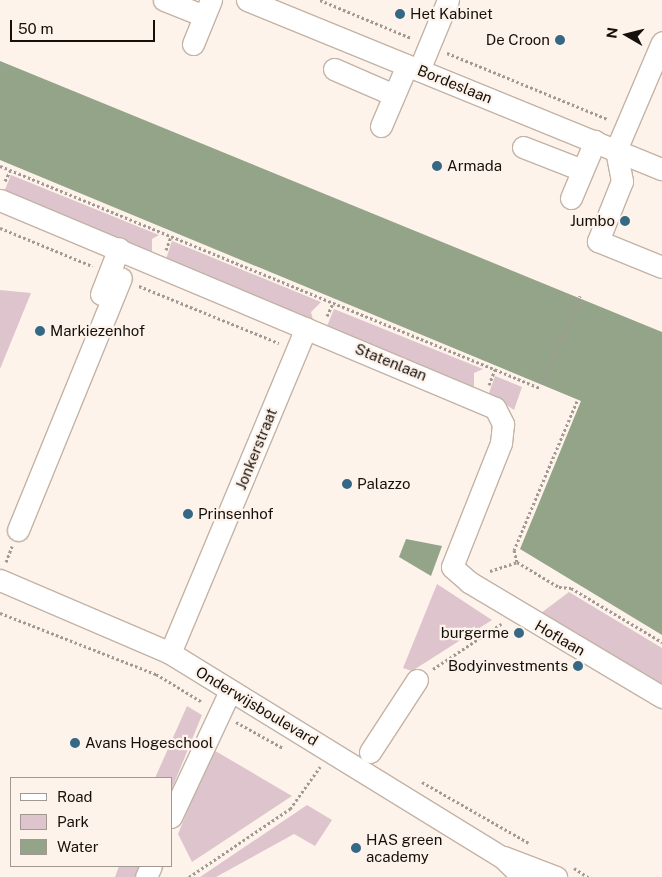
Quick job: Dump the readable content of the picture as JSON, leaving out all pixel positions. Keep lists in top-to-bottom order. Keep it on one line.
{"streets":{"street":["Bordeslaan","Statenlaan","Jonkerstraat","Hoflaan","Onderwijsboulevard"]},"crossings":[["Statenlaan","Jonkerstraat"],["Statenlaan","Hoflaan"],["Jonkerstraat","Onderwijsboulevard"]],"places":["Het Kabinet","De Croon","Armada","Jumbo","Markiezenhof","Palazzo","Prinsenhof","burgerme","Bodyinvestments","Avans Hogeschool","HAS green academy"],"legend":["Road","Park","Water"],"scale_bar":"50 m","north":"left"}
